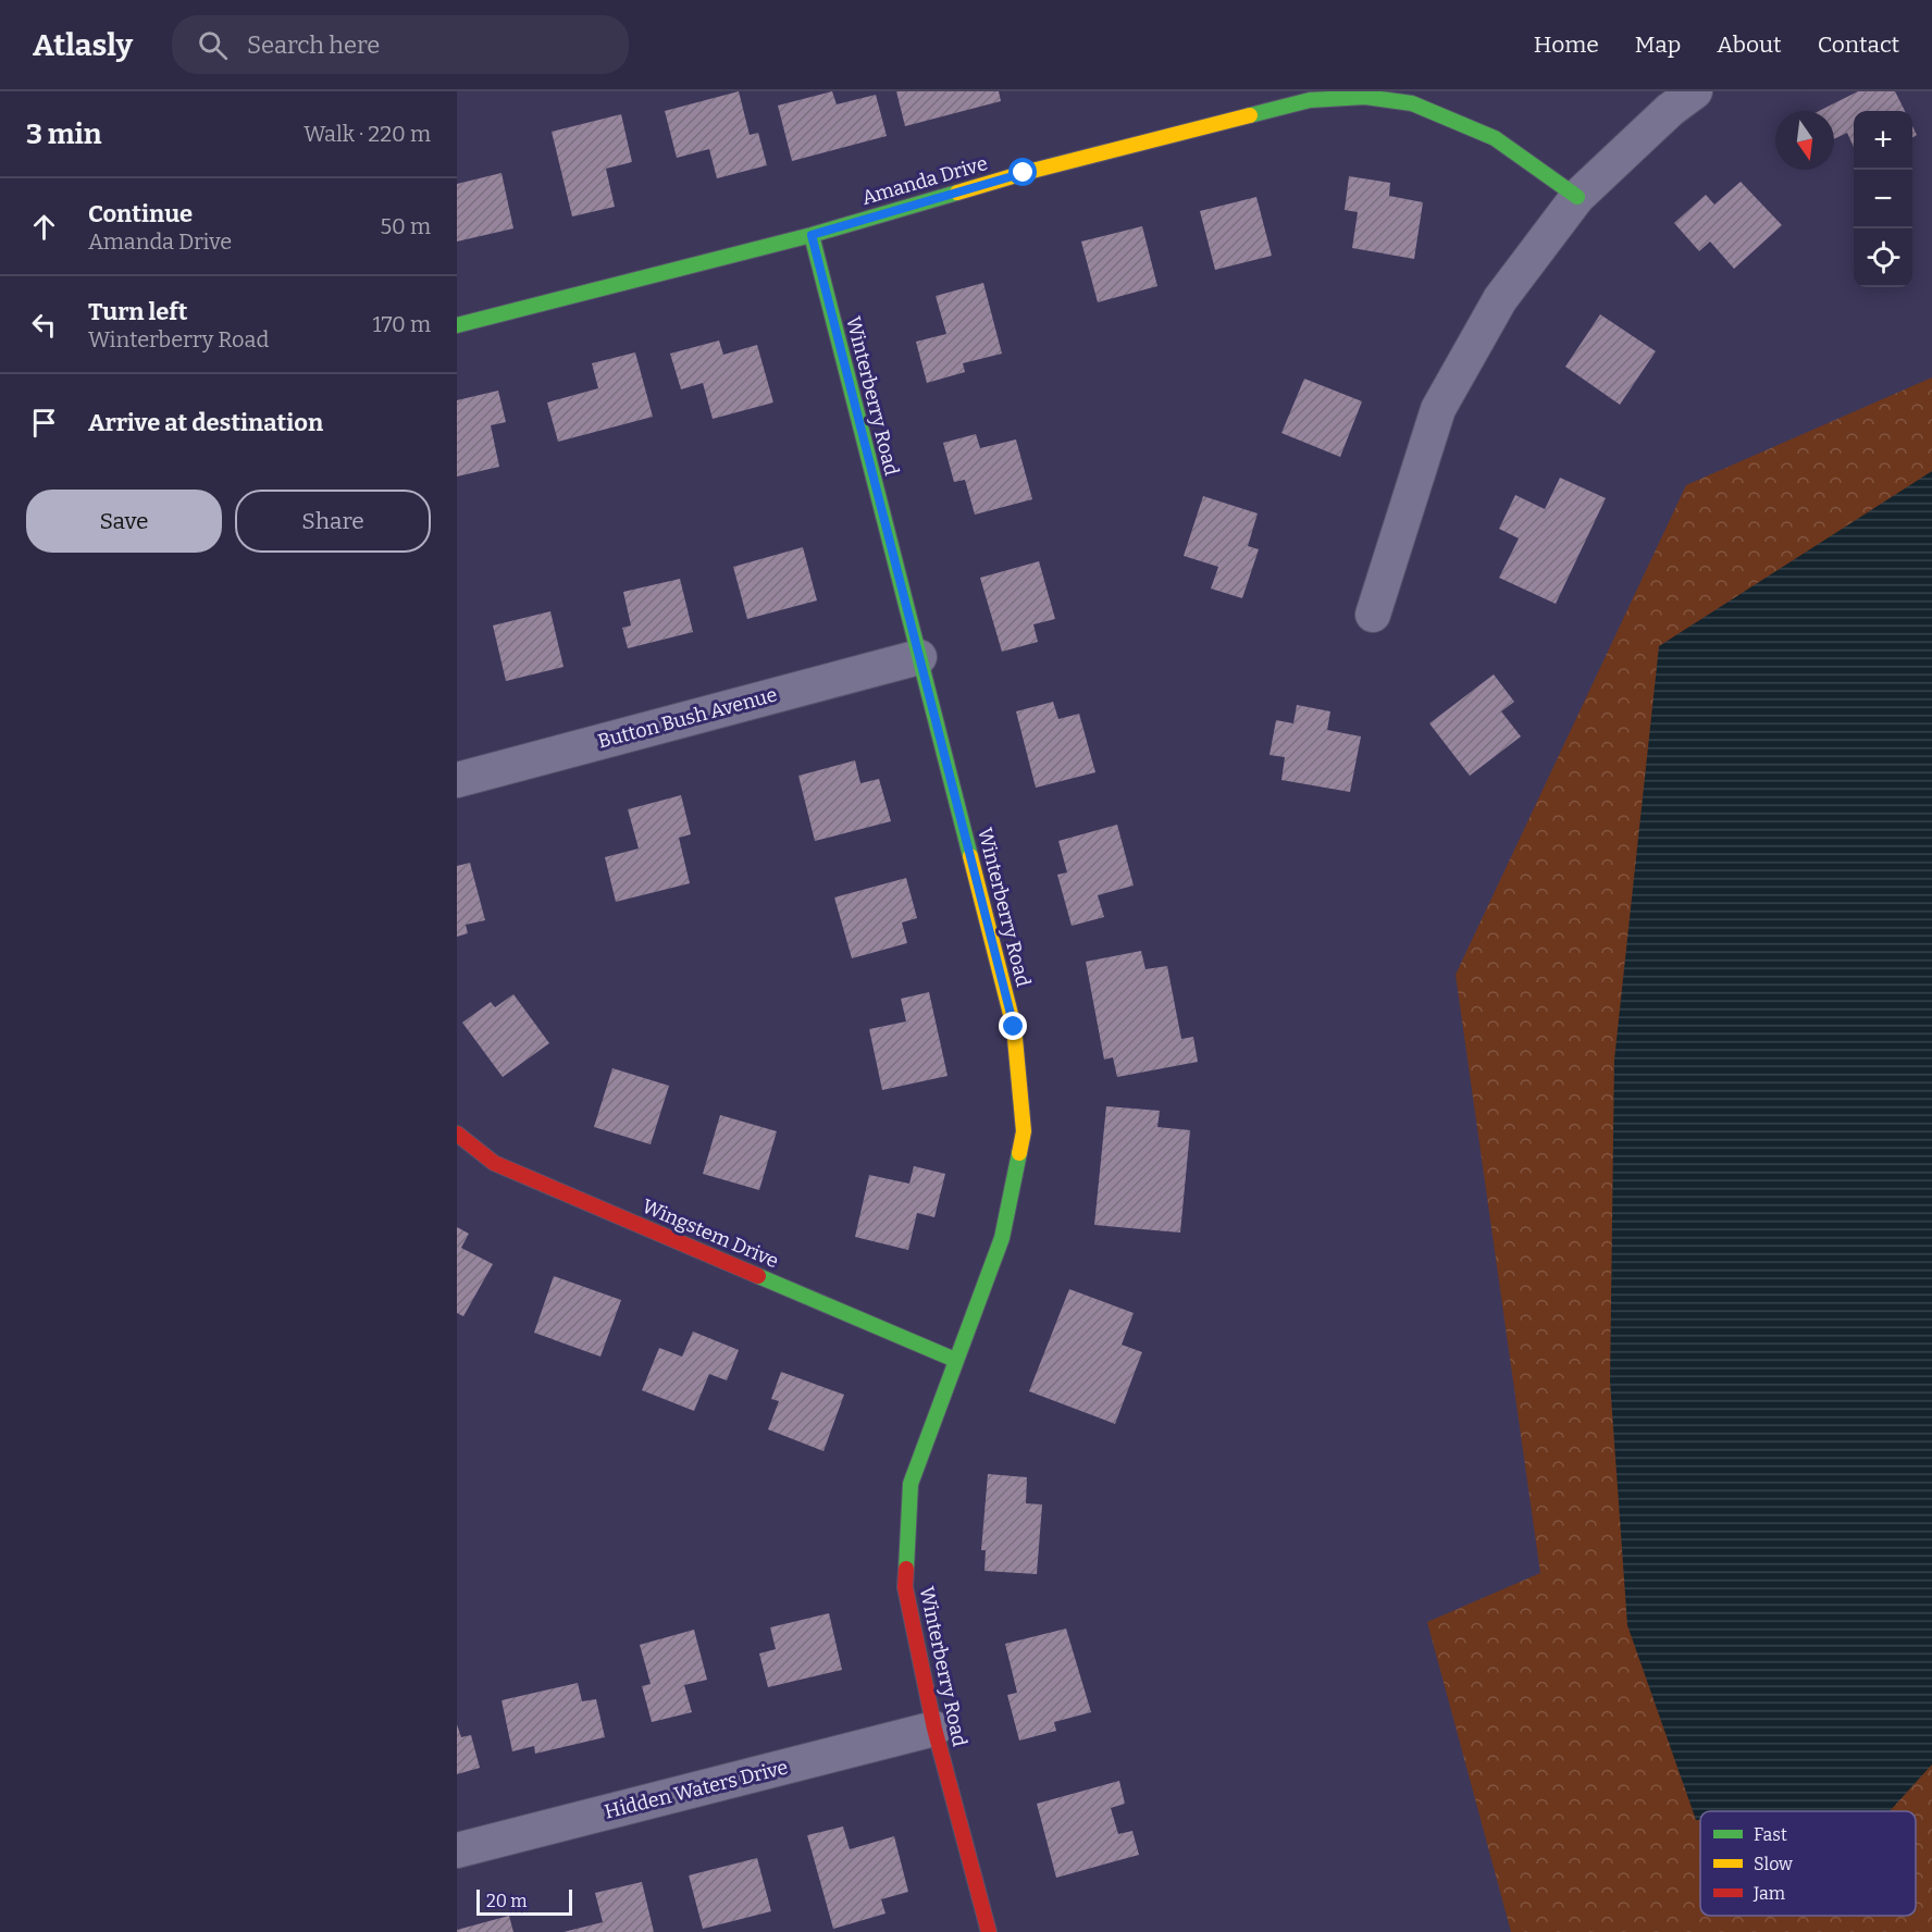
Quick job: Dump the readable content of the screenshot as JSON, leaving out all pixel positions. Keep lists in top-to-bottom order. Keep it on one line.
{"streets":{"street":["Amanda Drive","Winterberry Road","Button Bush Avenue","Wingstem Drive","Hidden Waters Drive"]},"crossings":[["Amanda Drive","Winterberry Road"],["Winterberry Road","Button Bush Avenue"],["Winterberry Road","Wingstem Drive"],["Winterberry Road","Hidden Waters Drive"]],"legend":["Fast","Slow","Jam"],"scale_bar":"20 m","north":"bottom","page":{"header":"Atlasly","search":"Search here","nav":["Home","Map","About","Contact"],"heading":["3 min","Walk · 220 m"],"map_buttons":["+","−"],"list":[["Continue","Amanda Drive","50 m"],["Turn left","Winterberry Road","170 m"],"Arrive at destination"],"buttons":["Save","Share"],"scale":"20 m"}}
